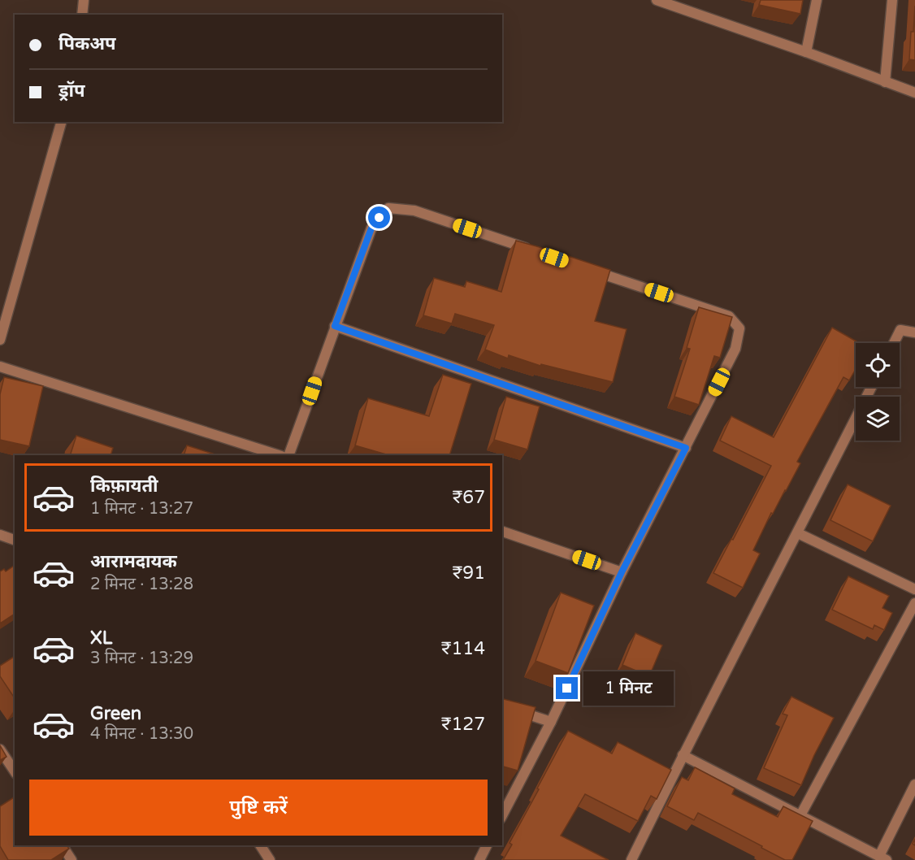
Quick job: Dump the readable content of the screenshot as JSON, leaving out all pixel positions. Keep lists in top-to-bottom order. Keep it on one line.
{"page":{"banner":["पिकअप","ड्रॉप"],"list":[{"name":"किफ़ायती","note":"1 मिनट · 13:27","value":"₹67"},{"name":"आरामदायक","note":"2 मिनट · 13:28","value":"₹91"},{"name":"XL","note":"3 मिनट · 13:29","value":"₹114"},{"name":"Green","note":"4 मिनट · 13:30","value":"₹127"}],"bubble":"1 मिनट","buttons":"पुष्टि करें"}}
